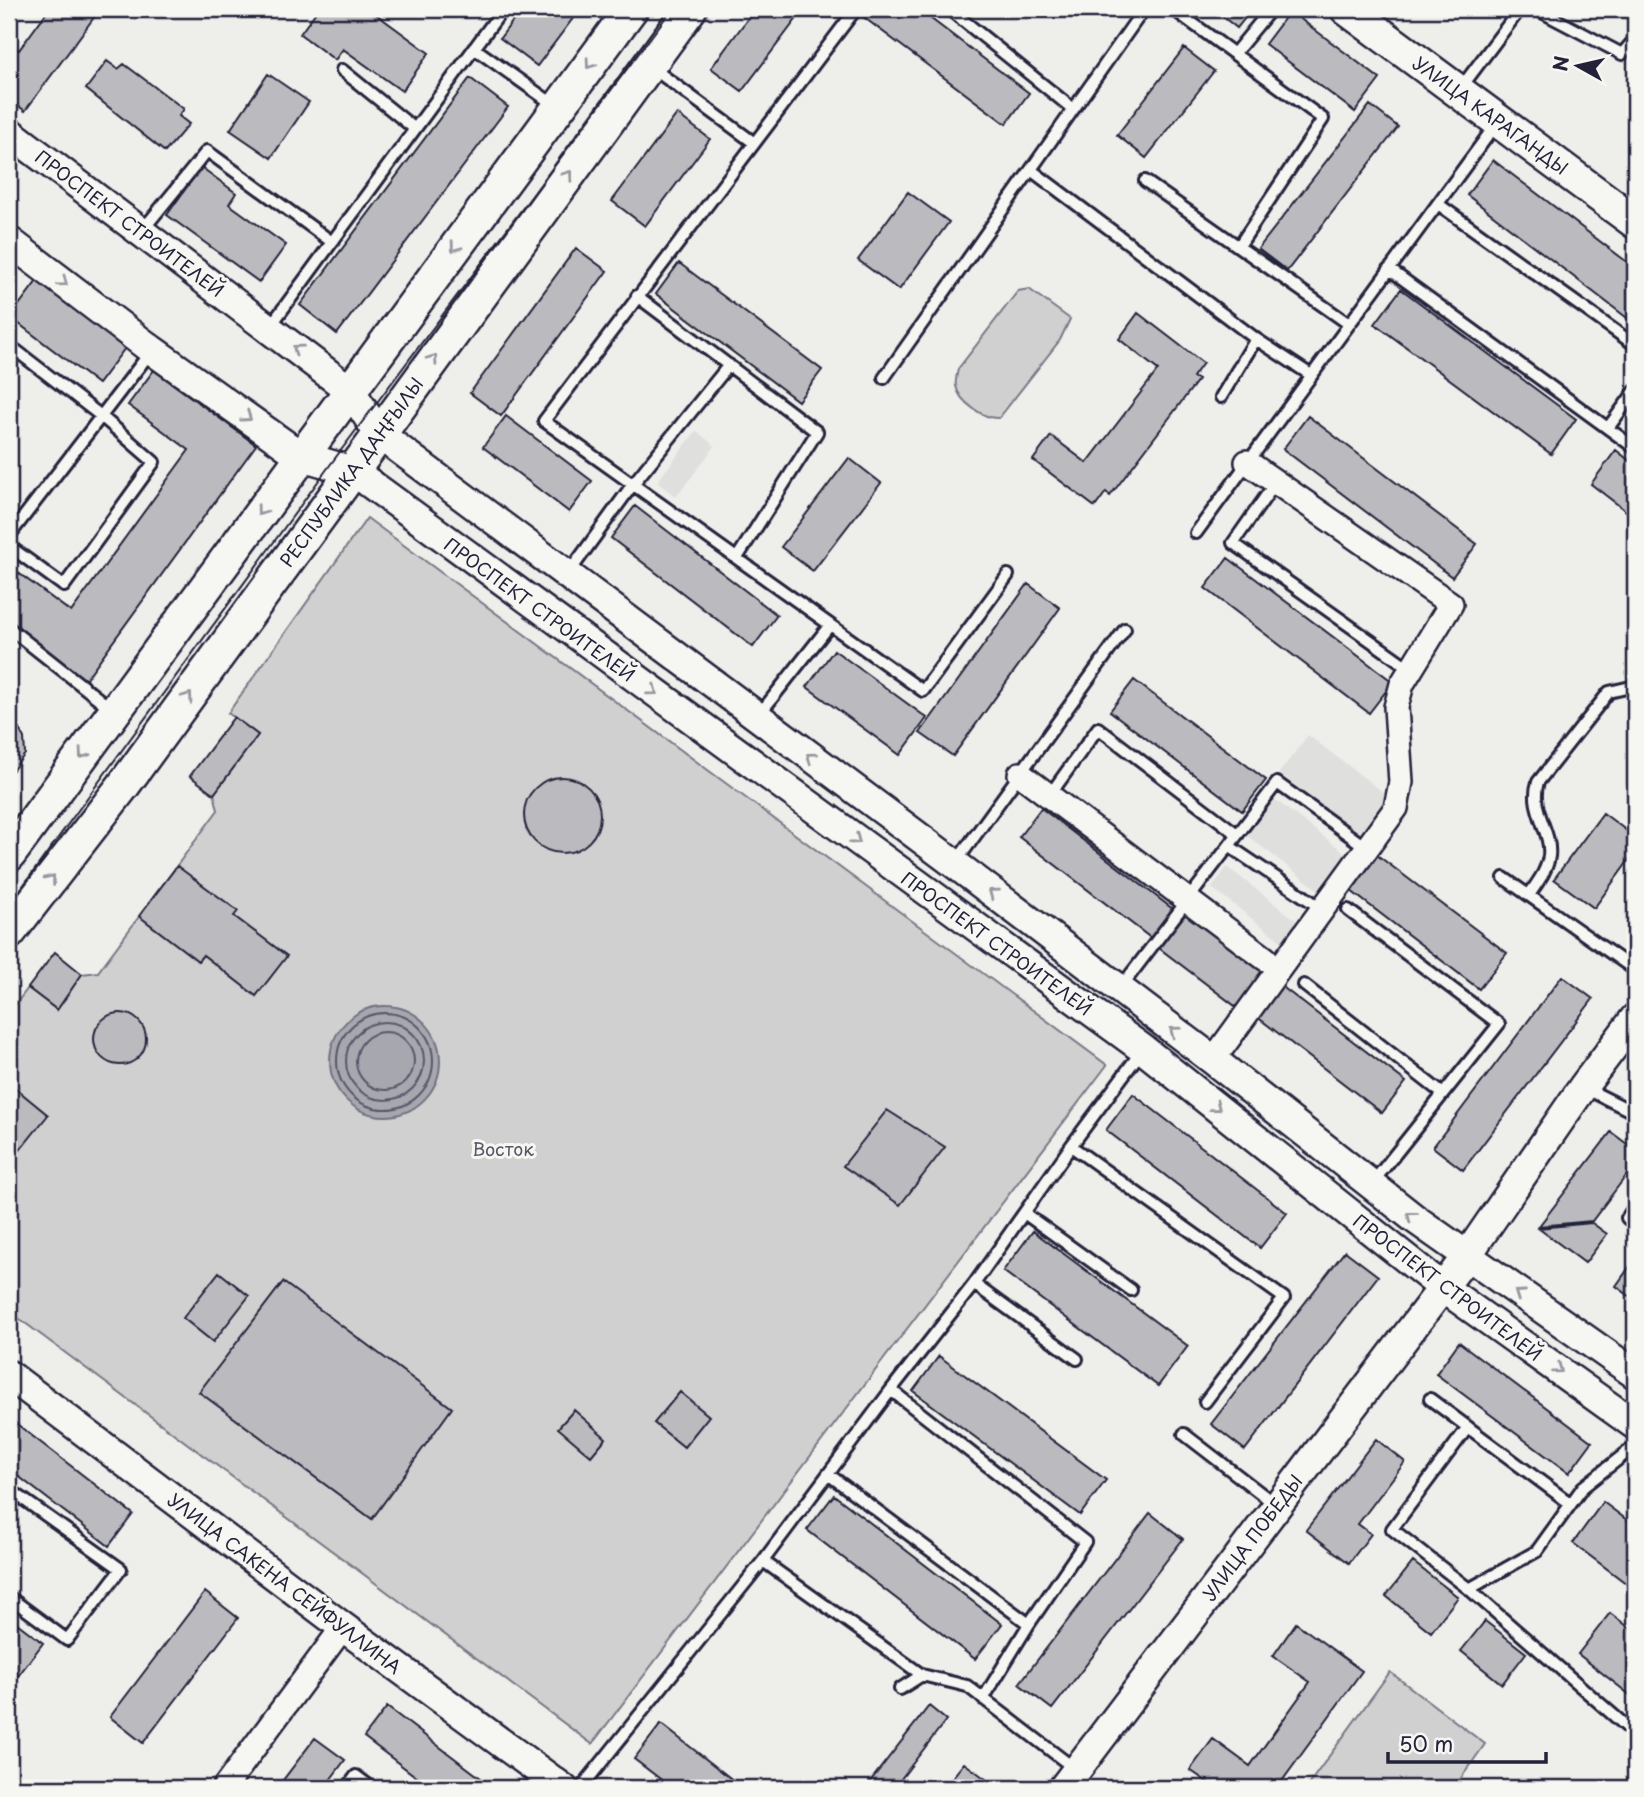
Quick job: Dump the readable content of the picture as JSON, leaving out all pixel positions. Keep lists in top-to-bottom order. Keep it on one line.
{"streets":{"main road":["УЛИЦА КАРАГАНДЫ","РЕСПУБЛИКА ДАҢҒЫЛЫ"],"street":["ПРОСПЕКТ СТРОИТЕЛЕЙ","УЛИЦА ПОБЕДЫ","УЛИЦА САКЕНА СЕЙФУЛЛИНА"]},"crossings":[["ПРОСПЕКТ СТРОИТЕЛЕЙ","РЕСПУБЛИКА ДАҢҒЫЛЫ"],["ПРОСПЕКТ СТРОИТЕЛЕЙ","УЛИЦА ПОБЕДЫ"]],"parks":["Восток"],"scale_bar":"50 m","north":"left"}
